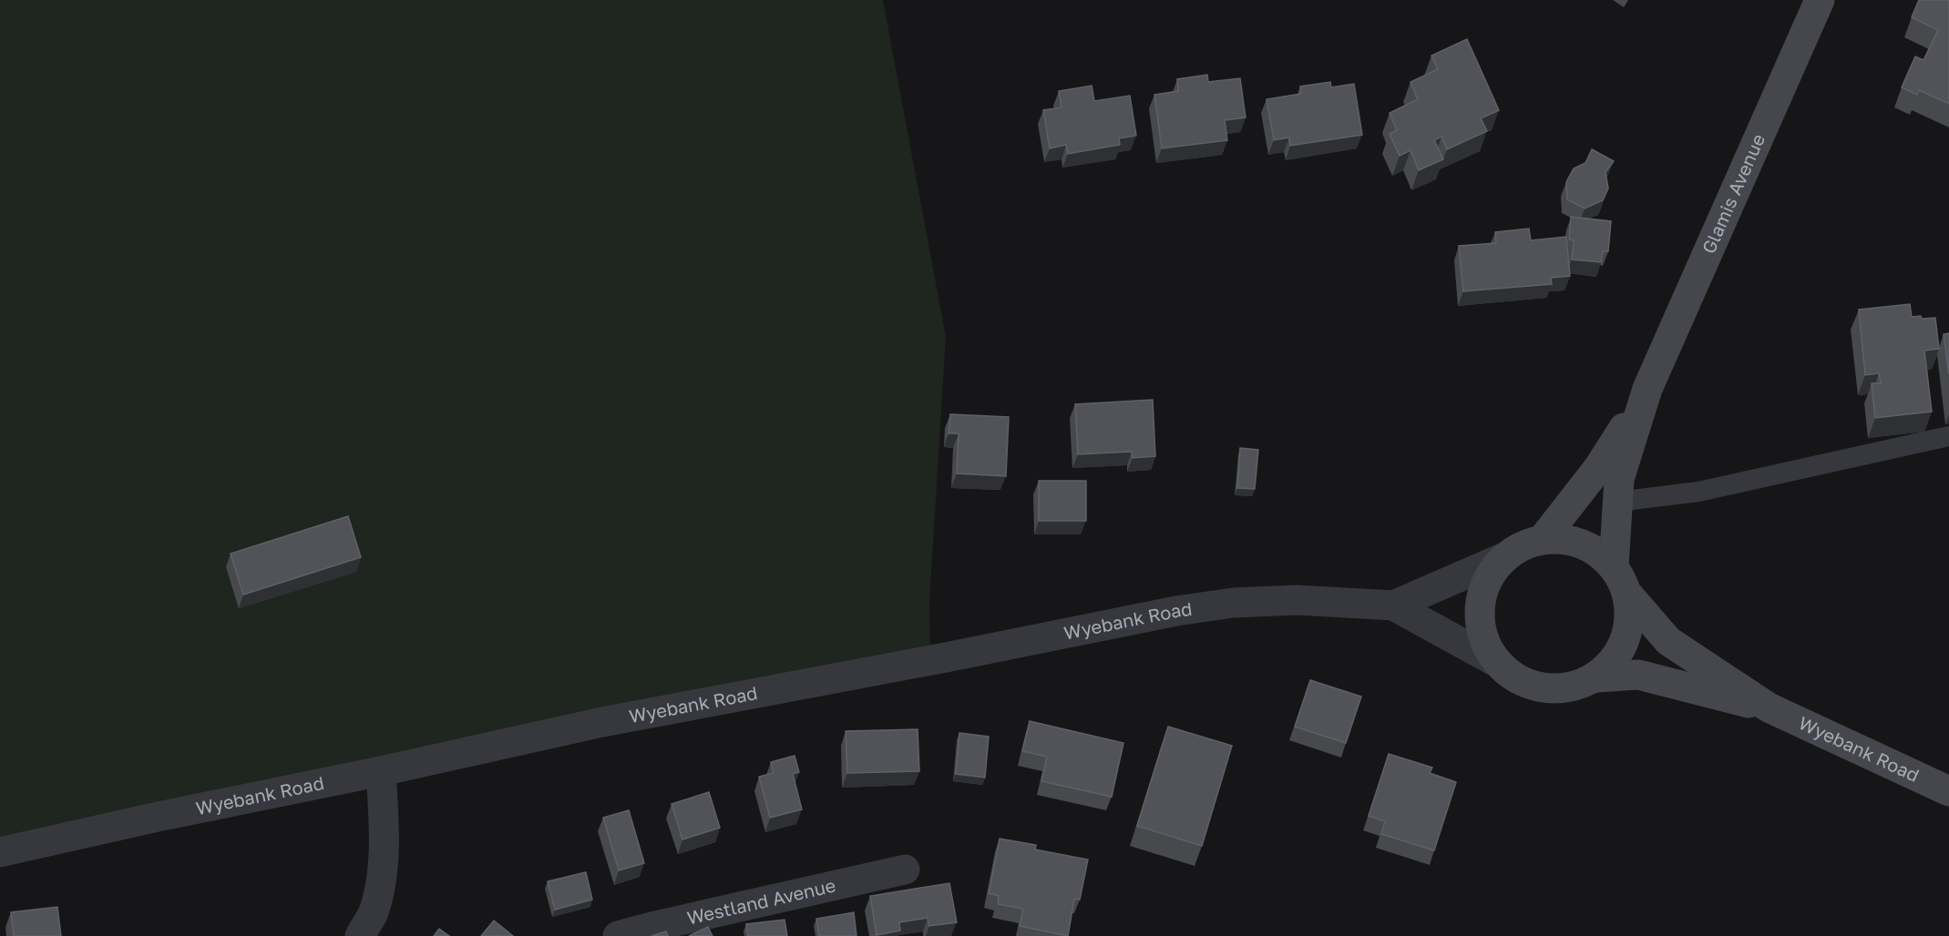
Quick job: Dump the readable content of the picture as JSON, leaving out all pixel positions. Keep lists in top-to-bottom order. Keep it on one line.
{"streets":{"main road":["Glamis Avenue","Wyebank Road"],"street":["Westland Avenue"]},"crossings":[["Glamis Avenue","Wyebank Road"]]}
